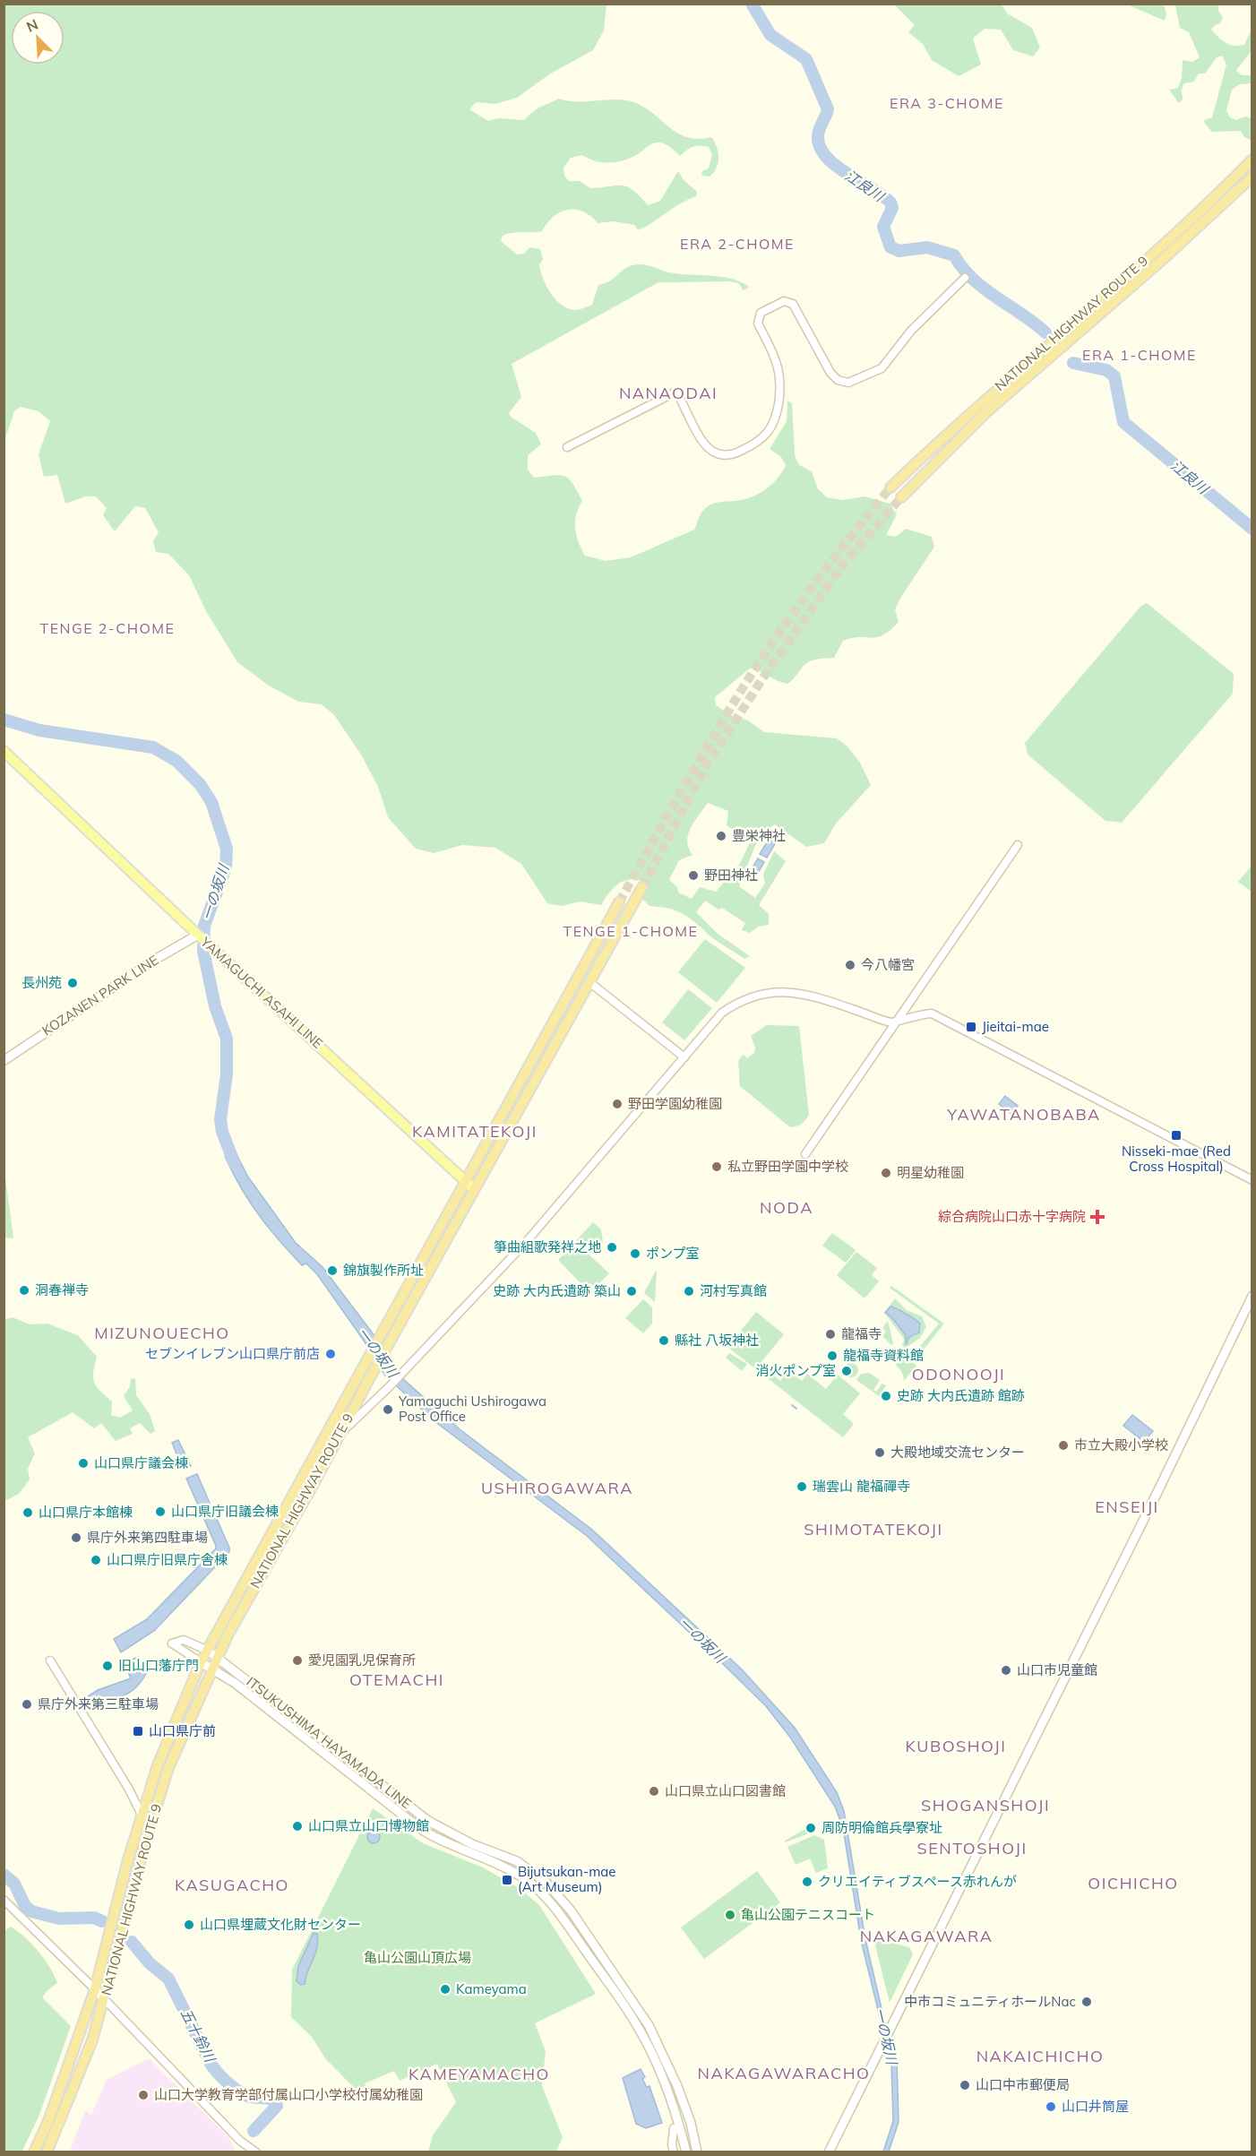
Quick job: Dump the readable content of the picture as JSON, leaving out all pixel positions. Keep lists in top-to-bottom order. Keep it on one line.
{"streets":{"highway":["NATIONAL HIGHWAY ROUTE 9"],"main road":["YAMAGUCHI ASAHI LINE","KOZANEN PARK LINE","ITSUKUSHIMA HAYAMADA LINE"]},"crossings":[["NATIONAL HIGHWAY ROUTE 9","YAMAGUCHI ASAHI LINE"],["NATIONAL HIGHWAY ROUTE 9","ITSUKUSHIMA HAYAMADA LINE"],["YAMAGUCHI ASAHI LINE","KOZANEN PARK LINE"]],"districts":["ERA 3-CHOME","ERA 2-CHOME","ERA 1-CHOME","NANAODAI","TENGE 2-CHOME","TENGE 1-CHOME","YAWATANOBABA","KAMITATEKOJI","NODA","MIZUNOUECHO","ODONOOJI","USHIROGAWARA","ENSEIJI","SHIMOTATEKOJI","OTEMACHI","KUBOSHOJI","SHOGANSHOJI","SENTOSHOJI","OICHICHO","KASUGACHO","NAKAGAWARA","NAKAICHICHO","NAKAGAWARACHO","KAMEYAMACHO"],"water":["江良川","一の坂川","五十鈴川"],"parks":["亀山公園山頂広場"],"places":{"other":["豊栄神社","野田神社","今八幡宮","長州苑","野田学園幼稚園","私立野田学園中学校","明星幼稚園","箏曲組歌発祥之地","ポンプ室","錦旗製作所址","洞春禅寺","史跡 大内氏遺跡 築山","河村写真館","龍福寺","縣社 八坂神社","セブンイレブン山口県庁前店","龍福寺資料館","消火ポンプ室","史跡 大内氏遺跡 館跡","Yamaguchi Ushirogawa Post Office","市立大殿小学校","大殿地域交流センター","山口県庁議会棟","瑞雲山 龍福禪寺","山口県庁旧議会棟","山口県庁本館棟","県庁外来第四駐車場","山口県庁旧県庁舎棟","愛児園乳児保育所","旧山口藩庁門","山口市児童館","県庁外来第三駐車場","山口県立山口図書館","山口県立山口博物館","周防明倫館兵學寮址","クリエイティブスペース赤れんが","亀山公園テニスコート","山口県埋蔵文化財センター","Kameyama","中市コミュニティホールNac","山口中市郵便局","山口大学教育学部付属山口小学校付属幼稚園","山口井筒屋"],"transit":["Jieitai-mae","Nisseki-mae (Red Cross Hospital)","山口県庁前","Bijutsukan-mae (Art Museum)"],"health":["綜合病院山口赤十字病院"]},"north":"top left"}
